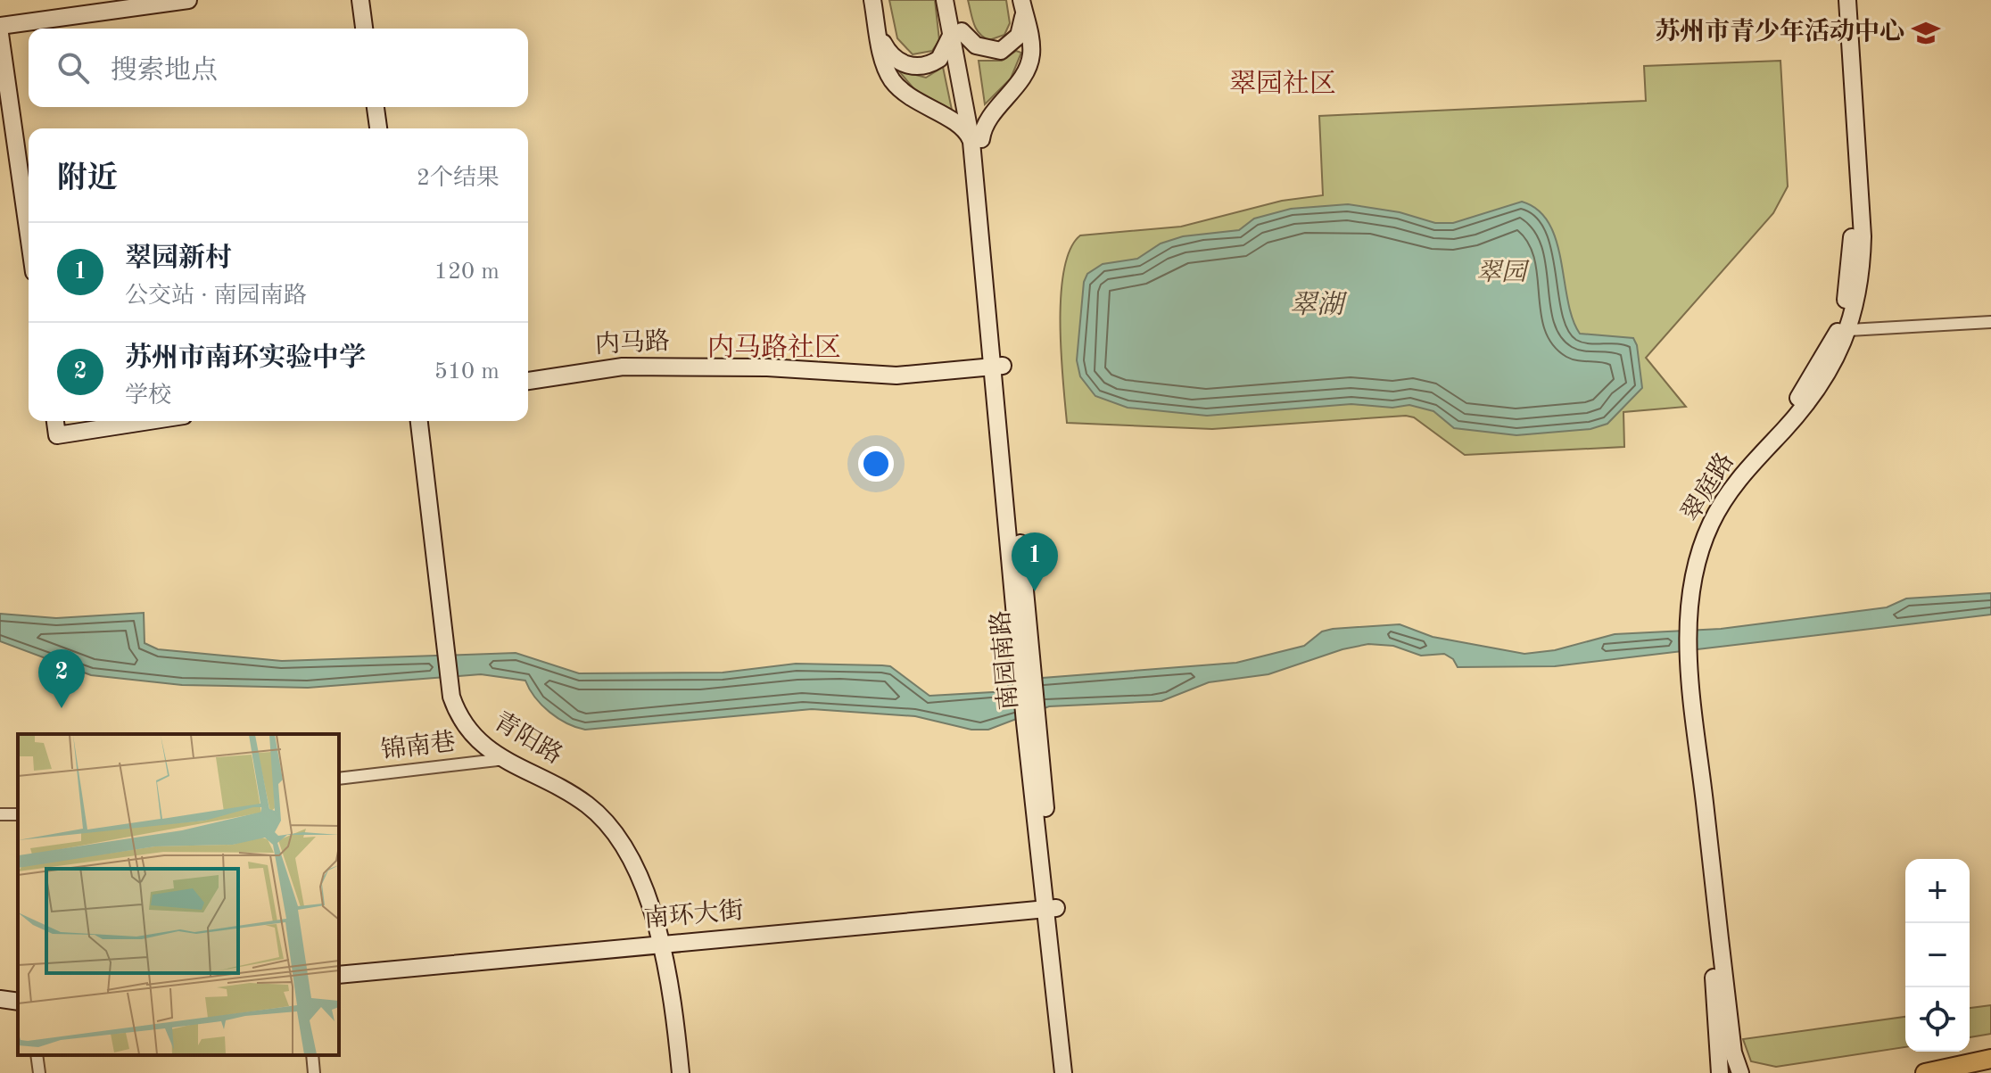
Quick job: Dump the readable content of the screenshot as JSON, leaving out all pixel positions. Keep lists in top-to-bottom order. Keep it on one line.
{"streets":{"street":["内马路","翠庭路","南园南路","青阳路","锦南巷","南环大街"]},"crossings":[["内马路","南园南路"],["南园南路","南环大街"],["青阳路","锦南巷"],["青阳路","南环大街"]],"districts":["翠园社区","内马路社区"],"water":["翠湖"],"parks":["翠园"],"places":{"school or university":["苏州市青少年活动中心"]},"page":{"search":"搜索地点","heading":["附近","2个结果"],"list":[{"mark":"1","name":"翠园新村","note":"公交站 · 南园南路","value":"120 m"},{"mark":"2","name":"苏州市南环实验中学","note":"学校","value":"510 m"}],"pins":["1","2"],"map_buttons":["+","−"]}}
